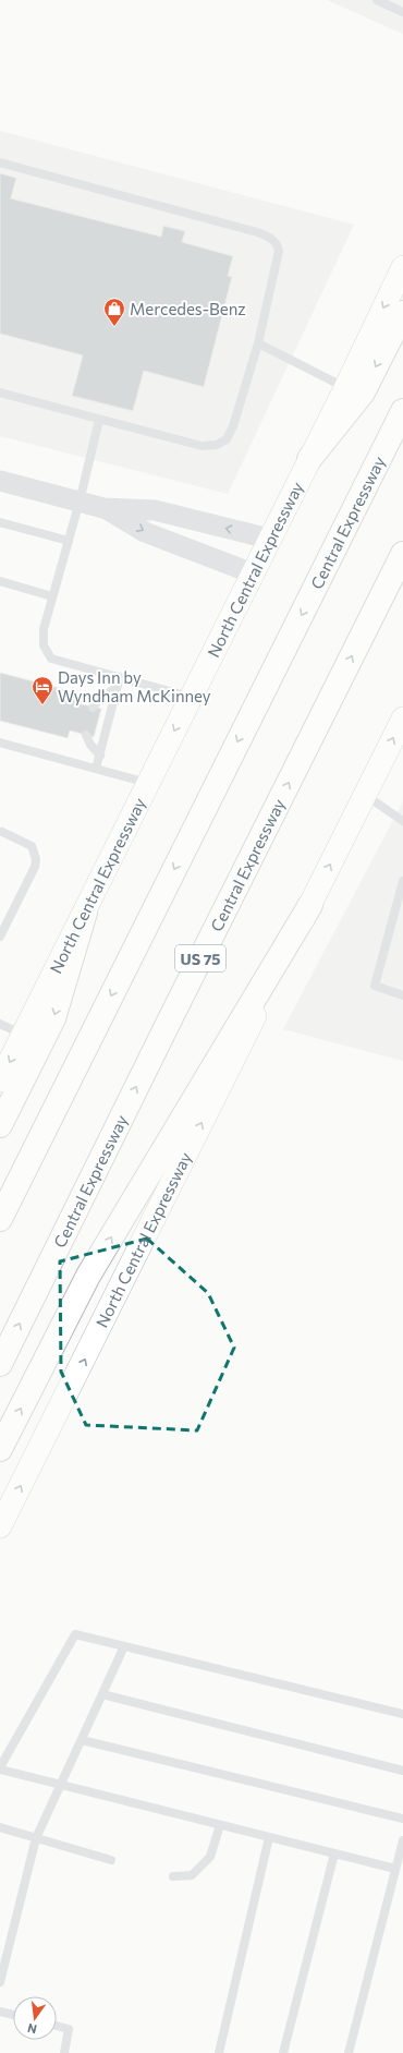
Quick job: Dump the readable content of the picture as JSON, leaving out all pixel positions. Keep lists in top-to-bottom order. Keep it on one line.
{"streets":{"highway":["Central Expressway","US 75"],"main road":["North Central Expressway"]},"places":{"shop":["Mercedes-Benz"],"hotel":["Days Inn by Wyndham McKinney"]},"north":"bottom"}
